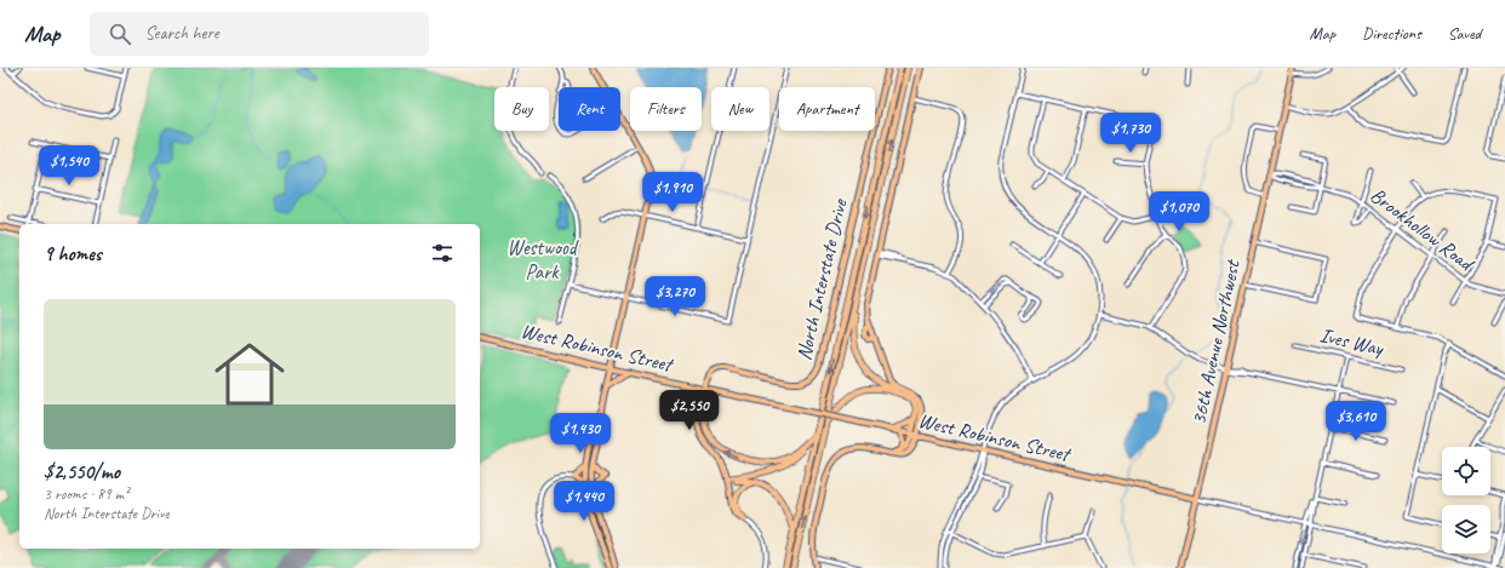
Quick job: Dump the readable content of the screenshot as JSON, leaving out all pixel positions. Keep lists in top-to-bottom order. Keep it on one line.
{"streets":{"main road":["North Interstate Drive","36th Avenue Northwest","West Robinson Street"],"street":["Brookhollow Road","Ives Way"]},"crossings":[["Brookhollow Road","36th Avenue Northwest"],["North Interstate Drive","West Robinson Street"],["36th Avenue Northwest","West Robinson Street"]],"parks":["Westwood Park"],"page":{"header":"Map","search":"Search here","nav":["Map","Directions","Saved"],"chip":["Buy","Rent","Filters","New","Apartment"],"price":["$1,730","$1,540","$1,910","$1,070","$3,270","$2,550","$3,610","$1,430","$1,440"],"heading":"9 homes","list":[{"name":"$2,550/mo","note":"3 rooms · 89 m² · North Interstate Drive"}]}}
